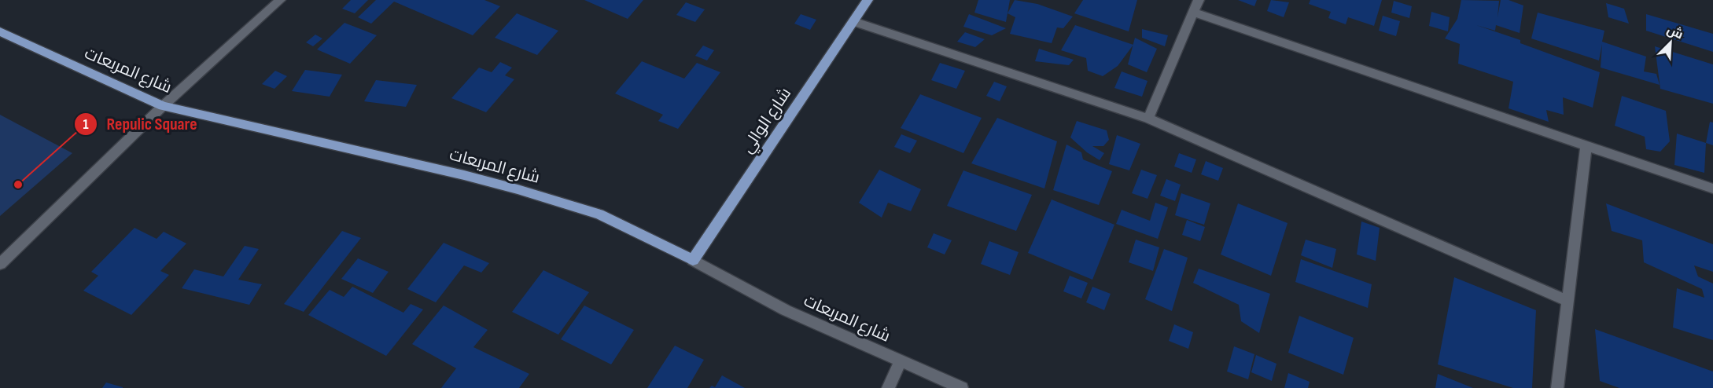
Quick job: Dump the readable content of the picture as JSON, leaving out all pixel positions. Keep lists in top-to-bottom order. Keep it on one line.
{"streets":{"main road":["شارع المربعات","شارع الوالي"]},"crossings":[["شارع المربعات","شارع الوالي"]],"places":["Repulic Square"],"north":"top right"}
